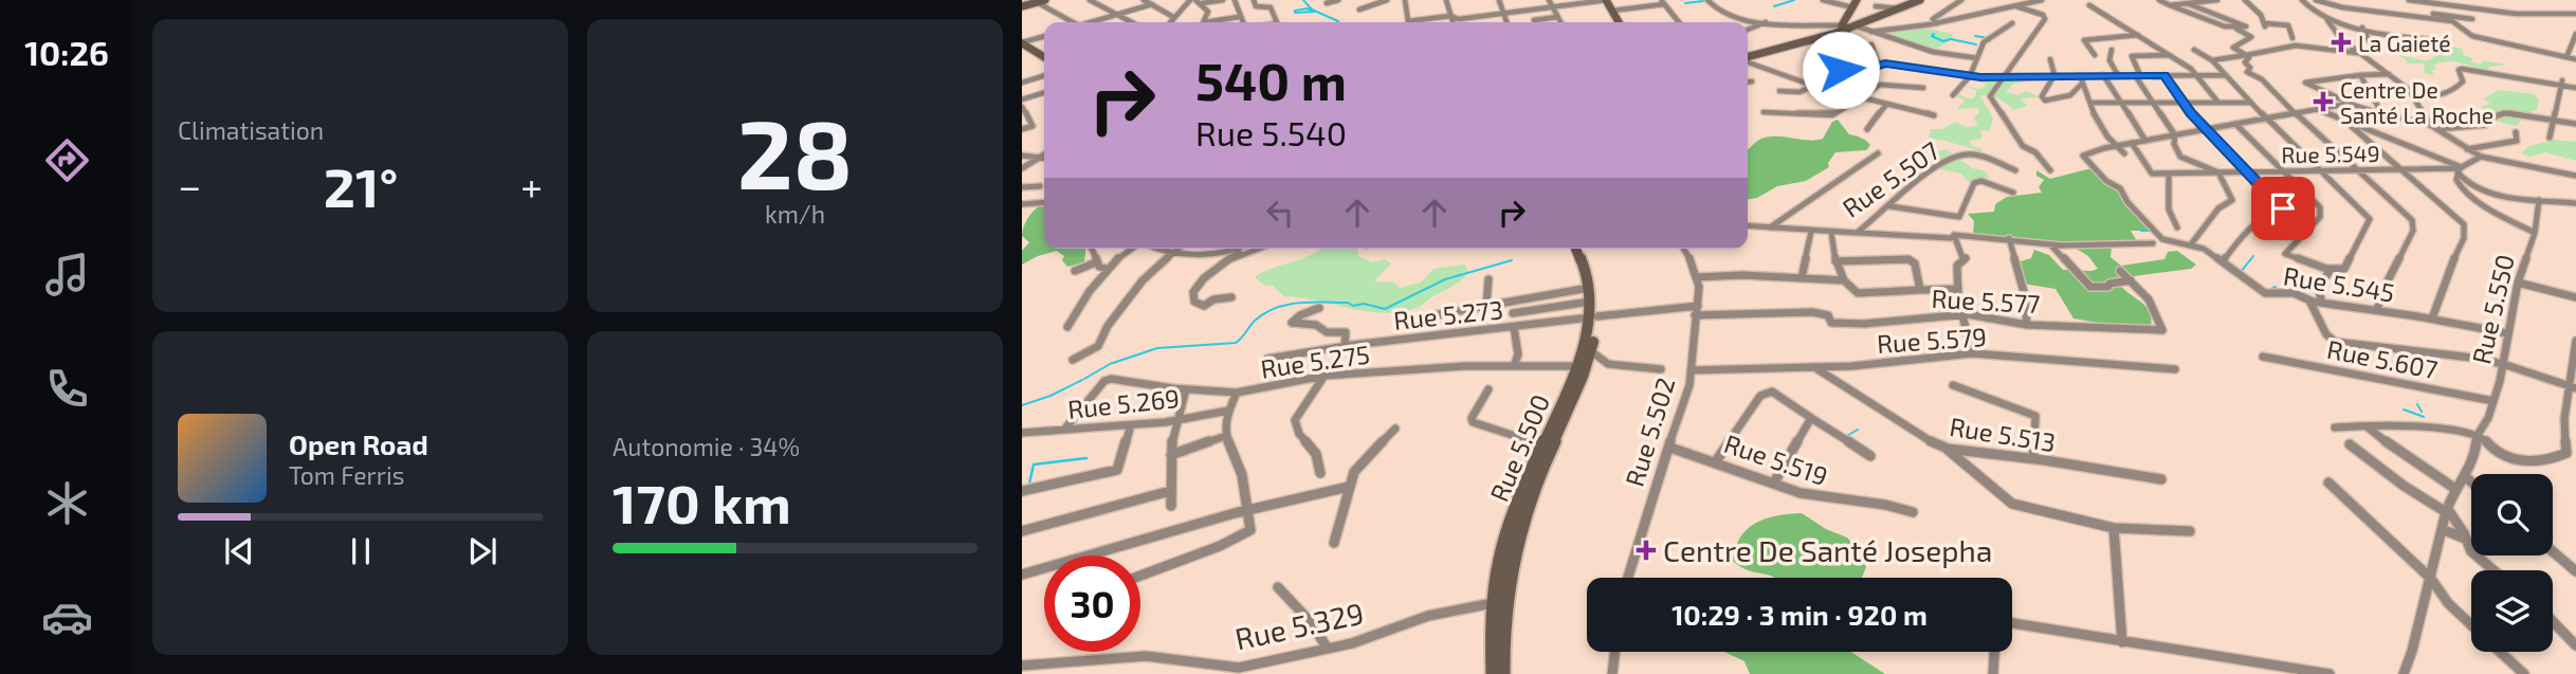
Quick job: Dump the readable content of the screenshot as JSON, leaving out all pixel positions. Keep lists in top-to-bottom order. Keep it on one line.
{"streets":{"main road":["Rue 5.500"],"street":["Rue 5.549","Rue 5.507","Rue 5.545","Rue 5.577","Rue 5.550","Rue 5.273","Rue 5.579","Rue 5.607","Rue 5.275","Rue 5.269","Rue 5.502","Rue 5.513","Rue 5.519","Rue 5.329"]},"crossings":[["Rue 5.549","Rue 5.550"],["Rue 5.545","Rue 5.550"],["Rue 5.577","Rue 5.502"],["Rue 5.550","Rue 5.607"],["Rue 5.273","Rue 5.502"],["Rue 5.273","Rue 5.500"],["Rue 5.579","Rue 5.502"],["Rue 5.579","Rue 5.513"],["Rue 5.275","Rue 5.269"],["Rue 5.275","Rue 5.500"],["Rue 5.502","Rue 5.519"],["Rue 5.500","Rue 5.329"]],"places":{"health":["La Gaieté","Centre De Santé La Roche","Centre De Santé Josepha"]},"page":{"tabs":"10:26","tile":["Climatisation",["28","km/h"],["Autonomie · 34%","170 km"]],"turn":["540 m","Rue 5.540"],"heat":["−","21°","+"],"song":["Open Road","Tom Ferris"],"limit":"30","trip":"10:29 · 3 min · 920 m"}}
